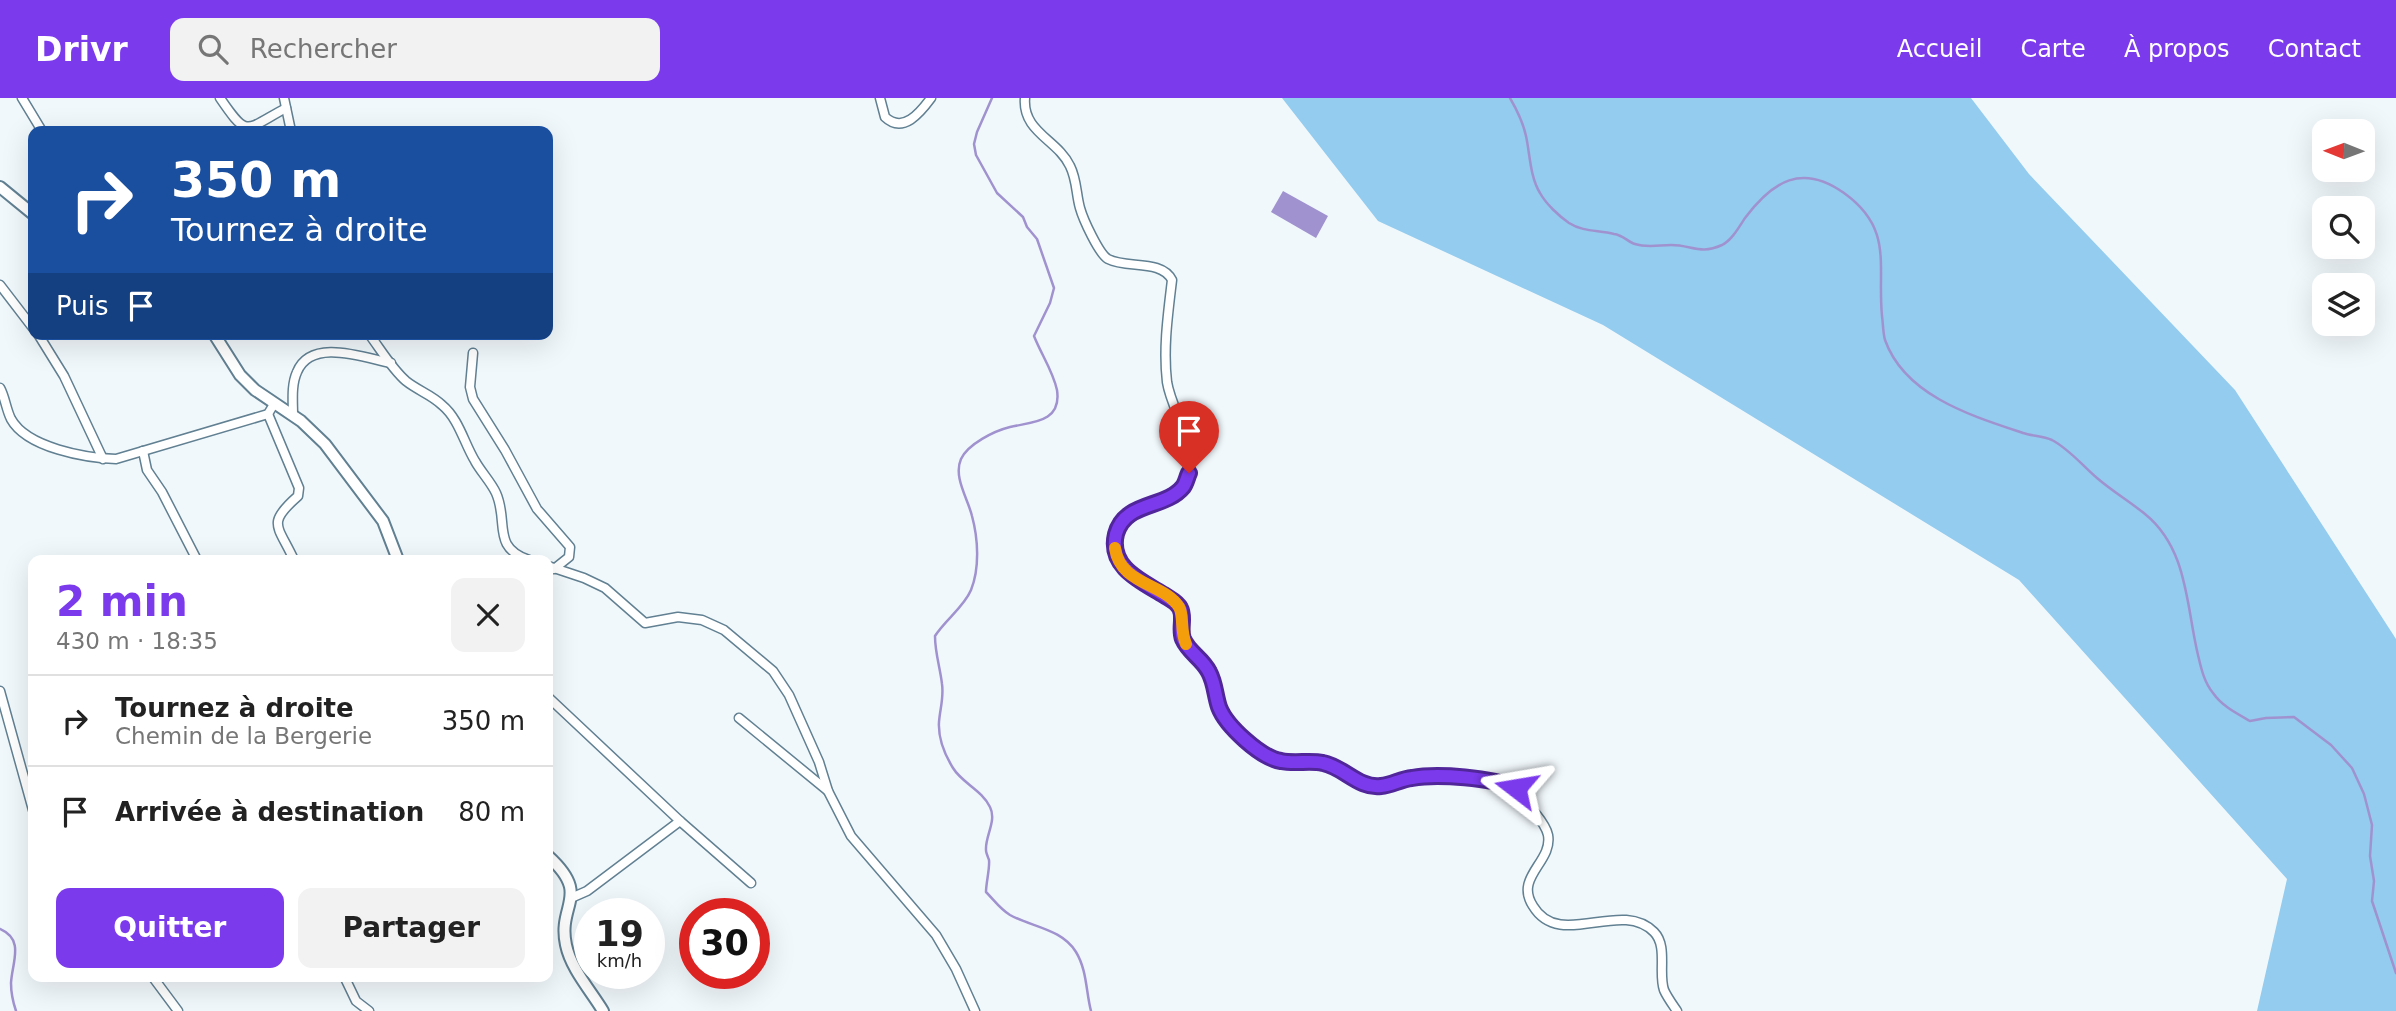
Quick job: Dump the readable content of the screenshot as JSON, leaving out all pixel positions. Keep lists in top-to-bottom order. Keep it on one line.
{"north":"left","page":{"header":"Drivr","search":"Rechercher","nav":["Accueil","Carte","À propos","Contact"],"turn":["350 m","Tournez à droite"],"then":"Puis","heading":["2 min","430 m · 18:35"],"list":[{"name":"Tournez à droite","note":"Chemin de la Bergerie","value":"350 m"},{"name":"Arrivée à destination","value":"80 m"}],"buttons":["Quitter","Partager"],"speed":"19 km/h","limit":"30"}}
